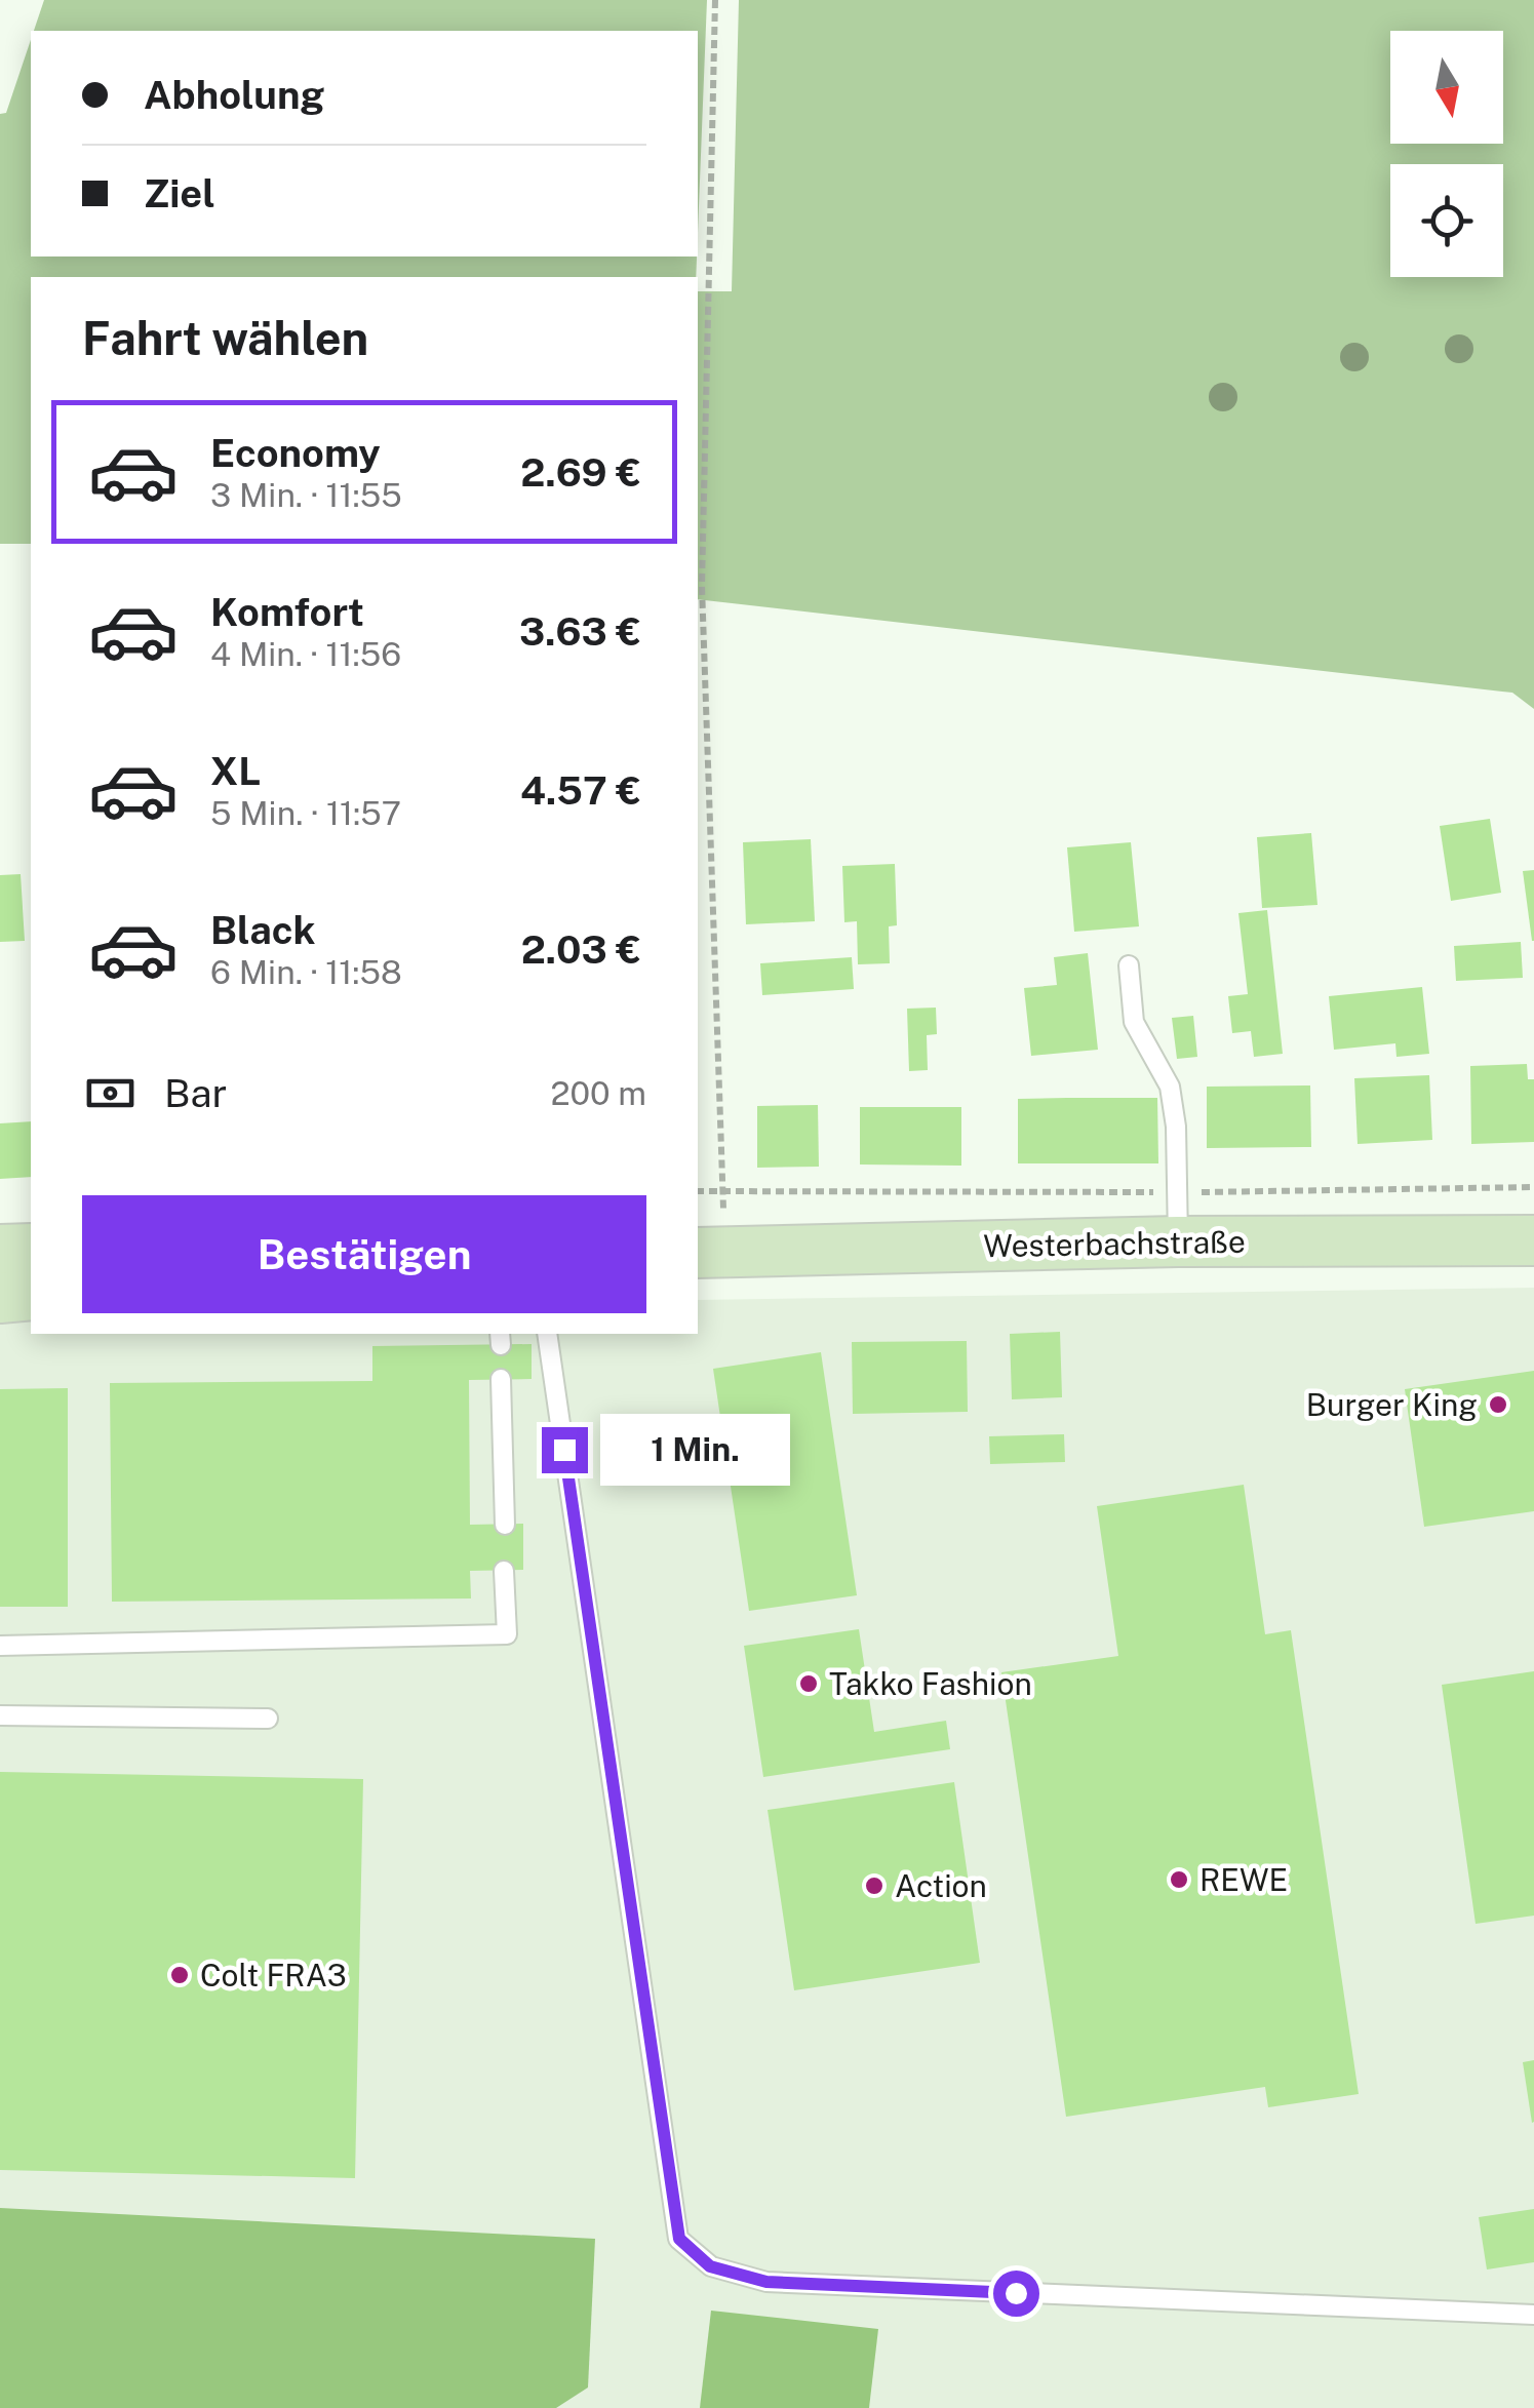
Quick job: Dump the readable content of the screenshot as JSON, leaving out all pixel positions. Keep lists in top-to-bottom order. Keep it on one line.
{"streets":{"main road":["Westerbachstraße"]},"places":["Burger King","Takko Fashion","REWE","Action","Colt FRA3"],"north":"bottom","page":{"banner":["Abholung","Ziel"],"heading":"Fahrt wählen","list":[{"name":"Economy","note":"3 Min. · 11:55","value":"2.69 €"},{"name":"Komfort","note":"4 Min. · 11:56","value":"3.63 €"},{"name":"XL","note":"5 Min. · 11:57","value":"4.57 €"},{"name":"Black","note":"6 Min. · 11:58","value":"2.03 €"}],"pay":["Bar","200 m"],"buttons":"Bestätigen","bubble":"1 Min."}}
